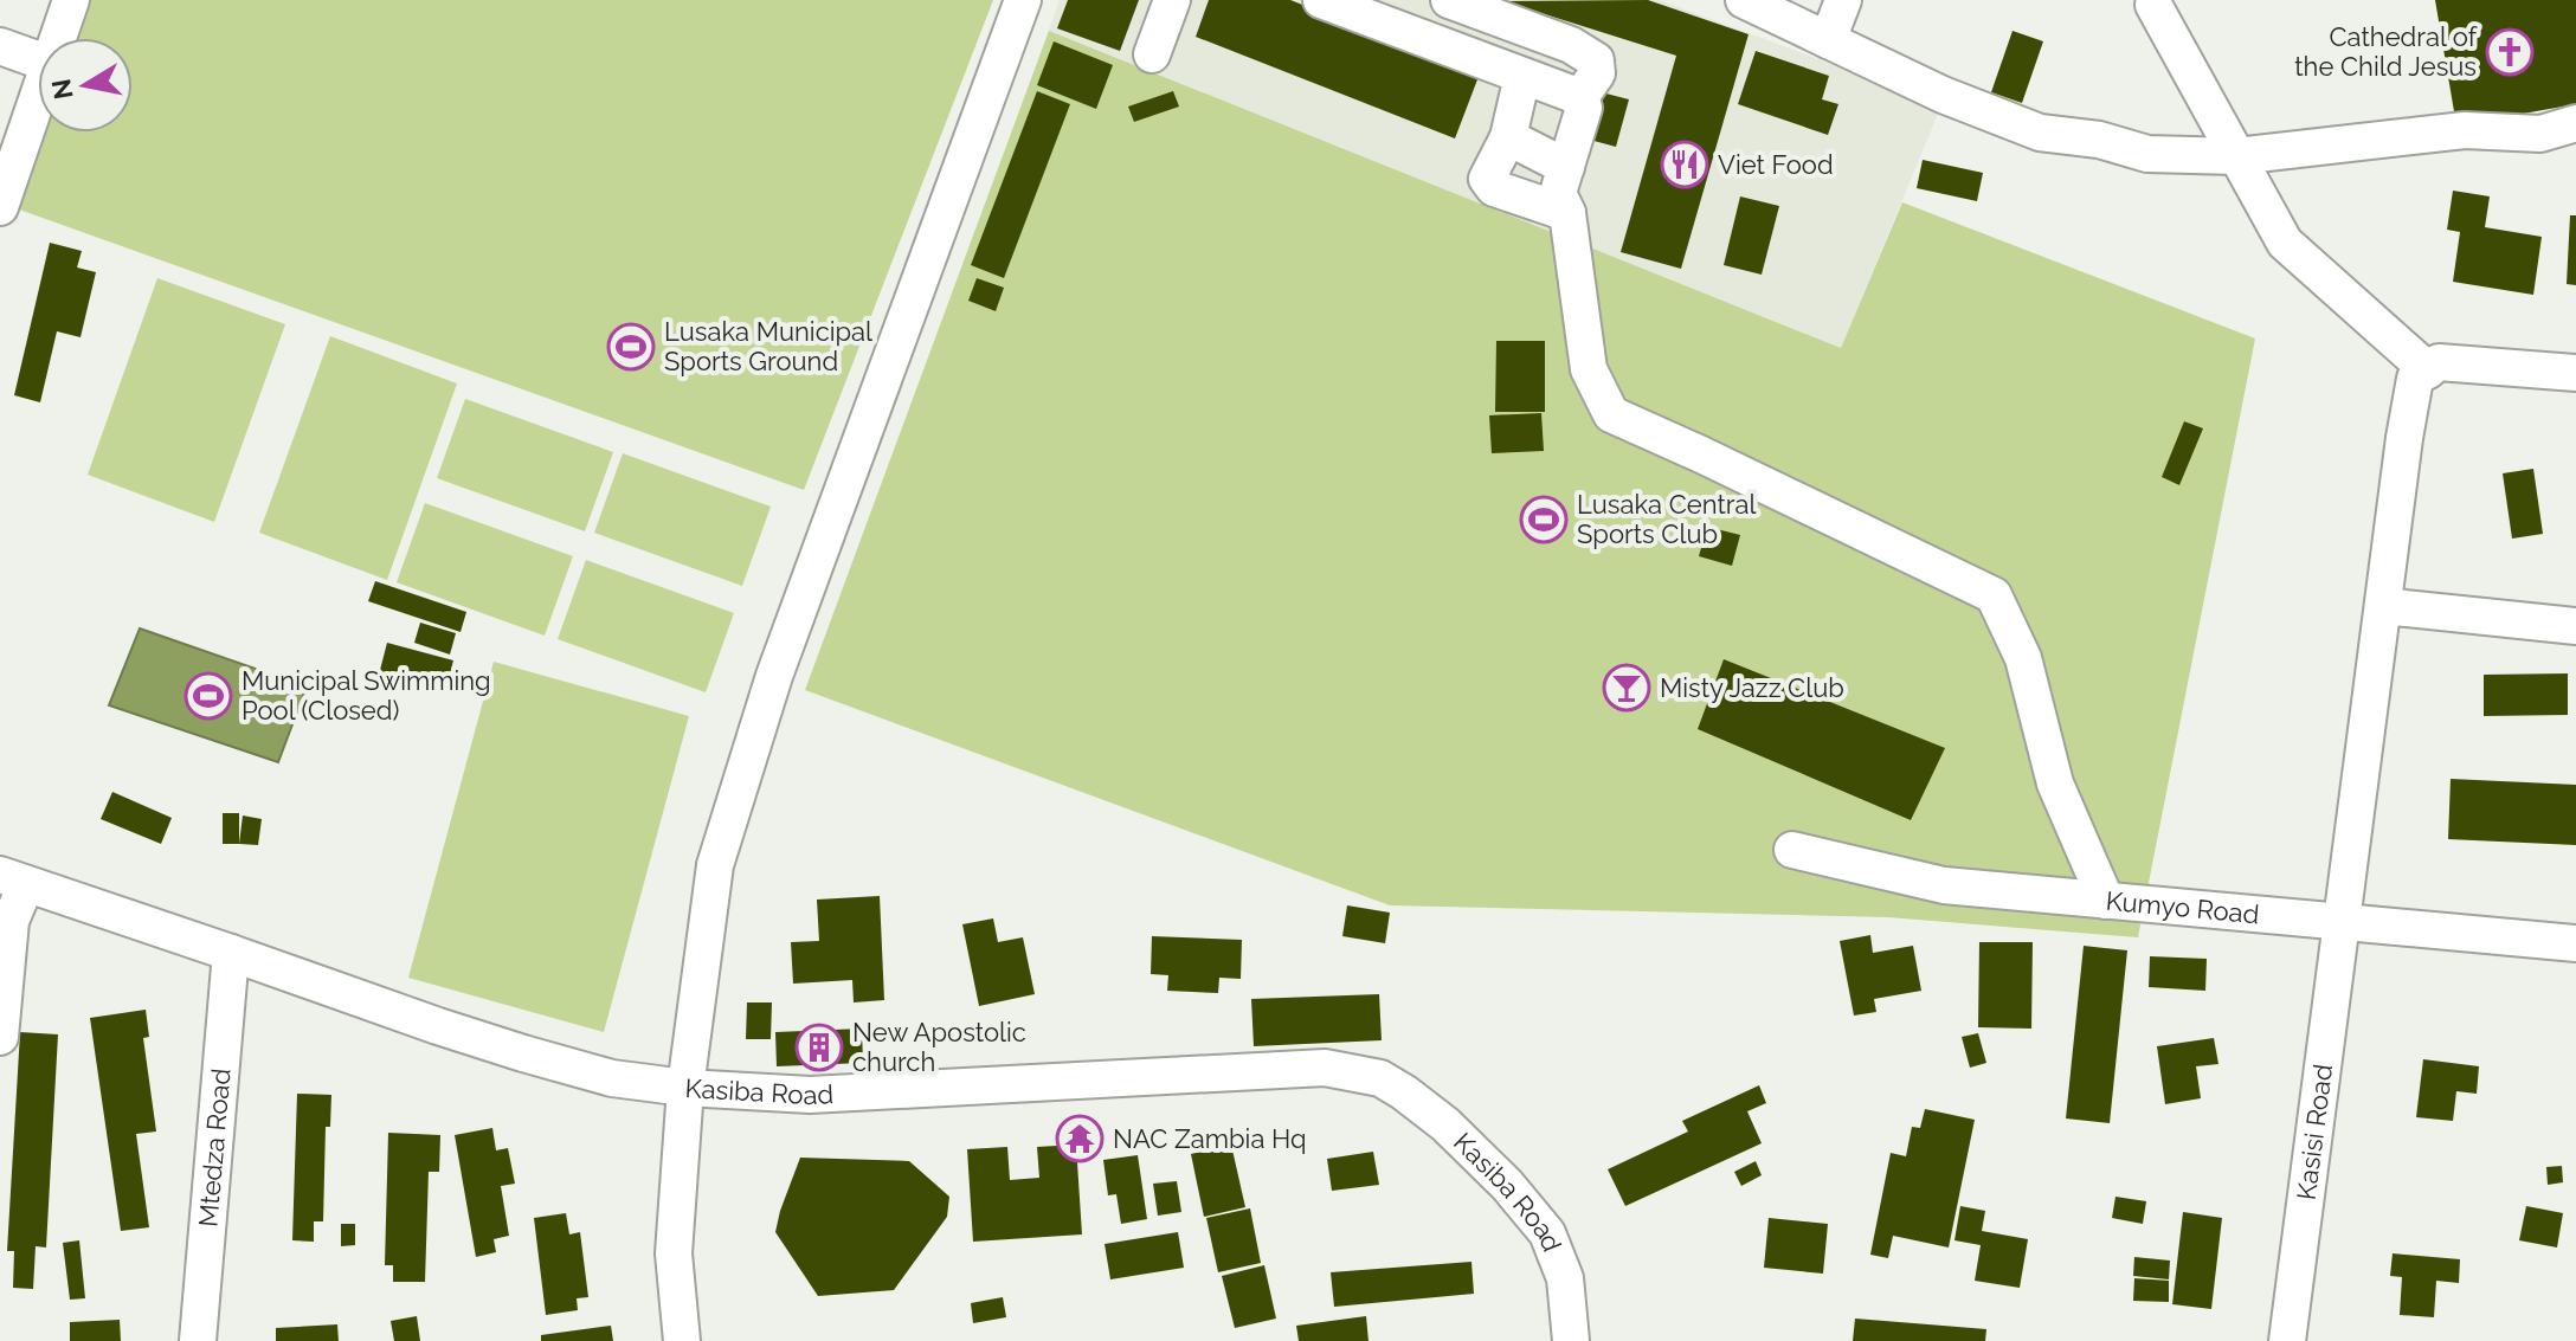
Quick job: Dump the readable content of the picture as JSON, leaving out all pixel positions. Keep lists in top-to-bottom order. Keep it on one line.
{"streets":{"street":["Kumyo Road","Kasiba Road","Kasisi Road","Mtedza Road"]},"crossings":[["Kumyo Road","Kasisi Road"],["Kasiba Road","Mtedza Road"]],"places":{"church":["Cathedral of the Child Jesus"],"restaurant":["Viet Food"],"sports":["Lusaka Municipal Sports Ground","Lusaka Central Sports Club","Municipal Swimming Pool (Closed)"],"bar":["Misty Jazz Club"],"building":["New Apostolic church"],"temple":["NAC Zambia Hq"]},"north":"left"}
